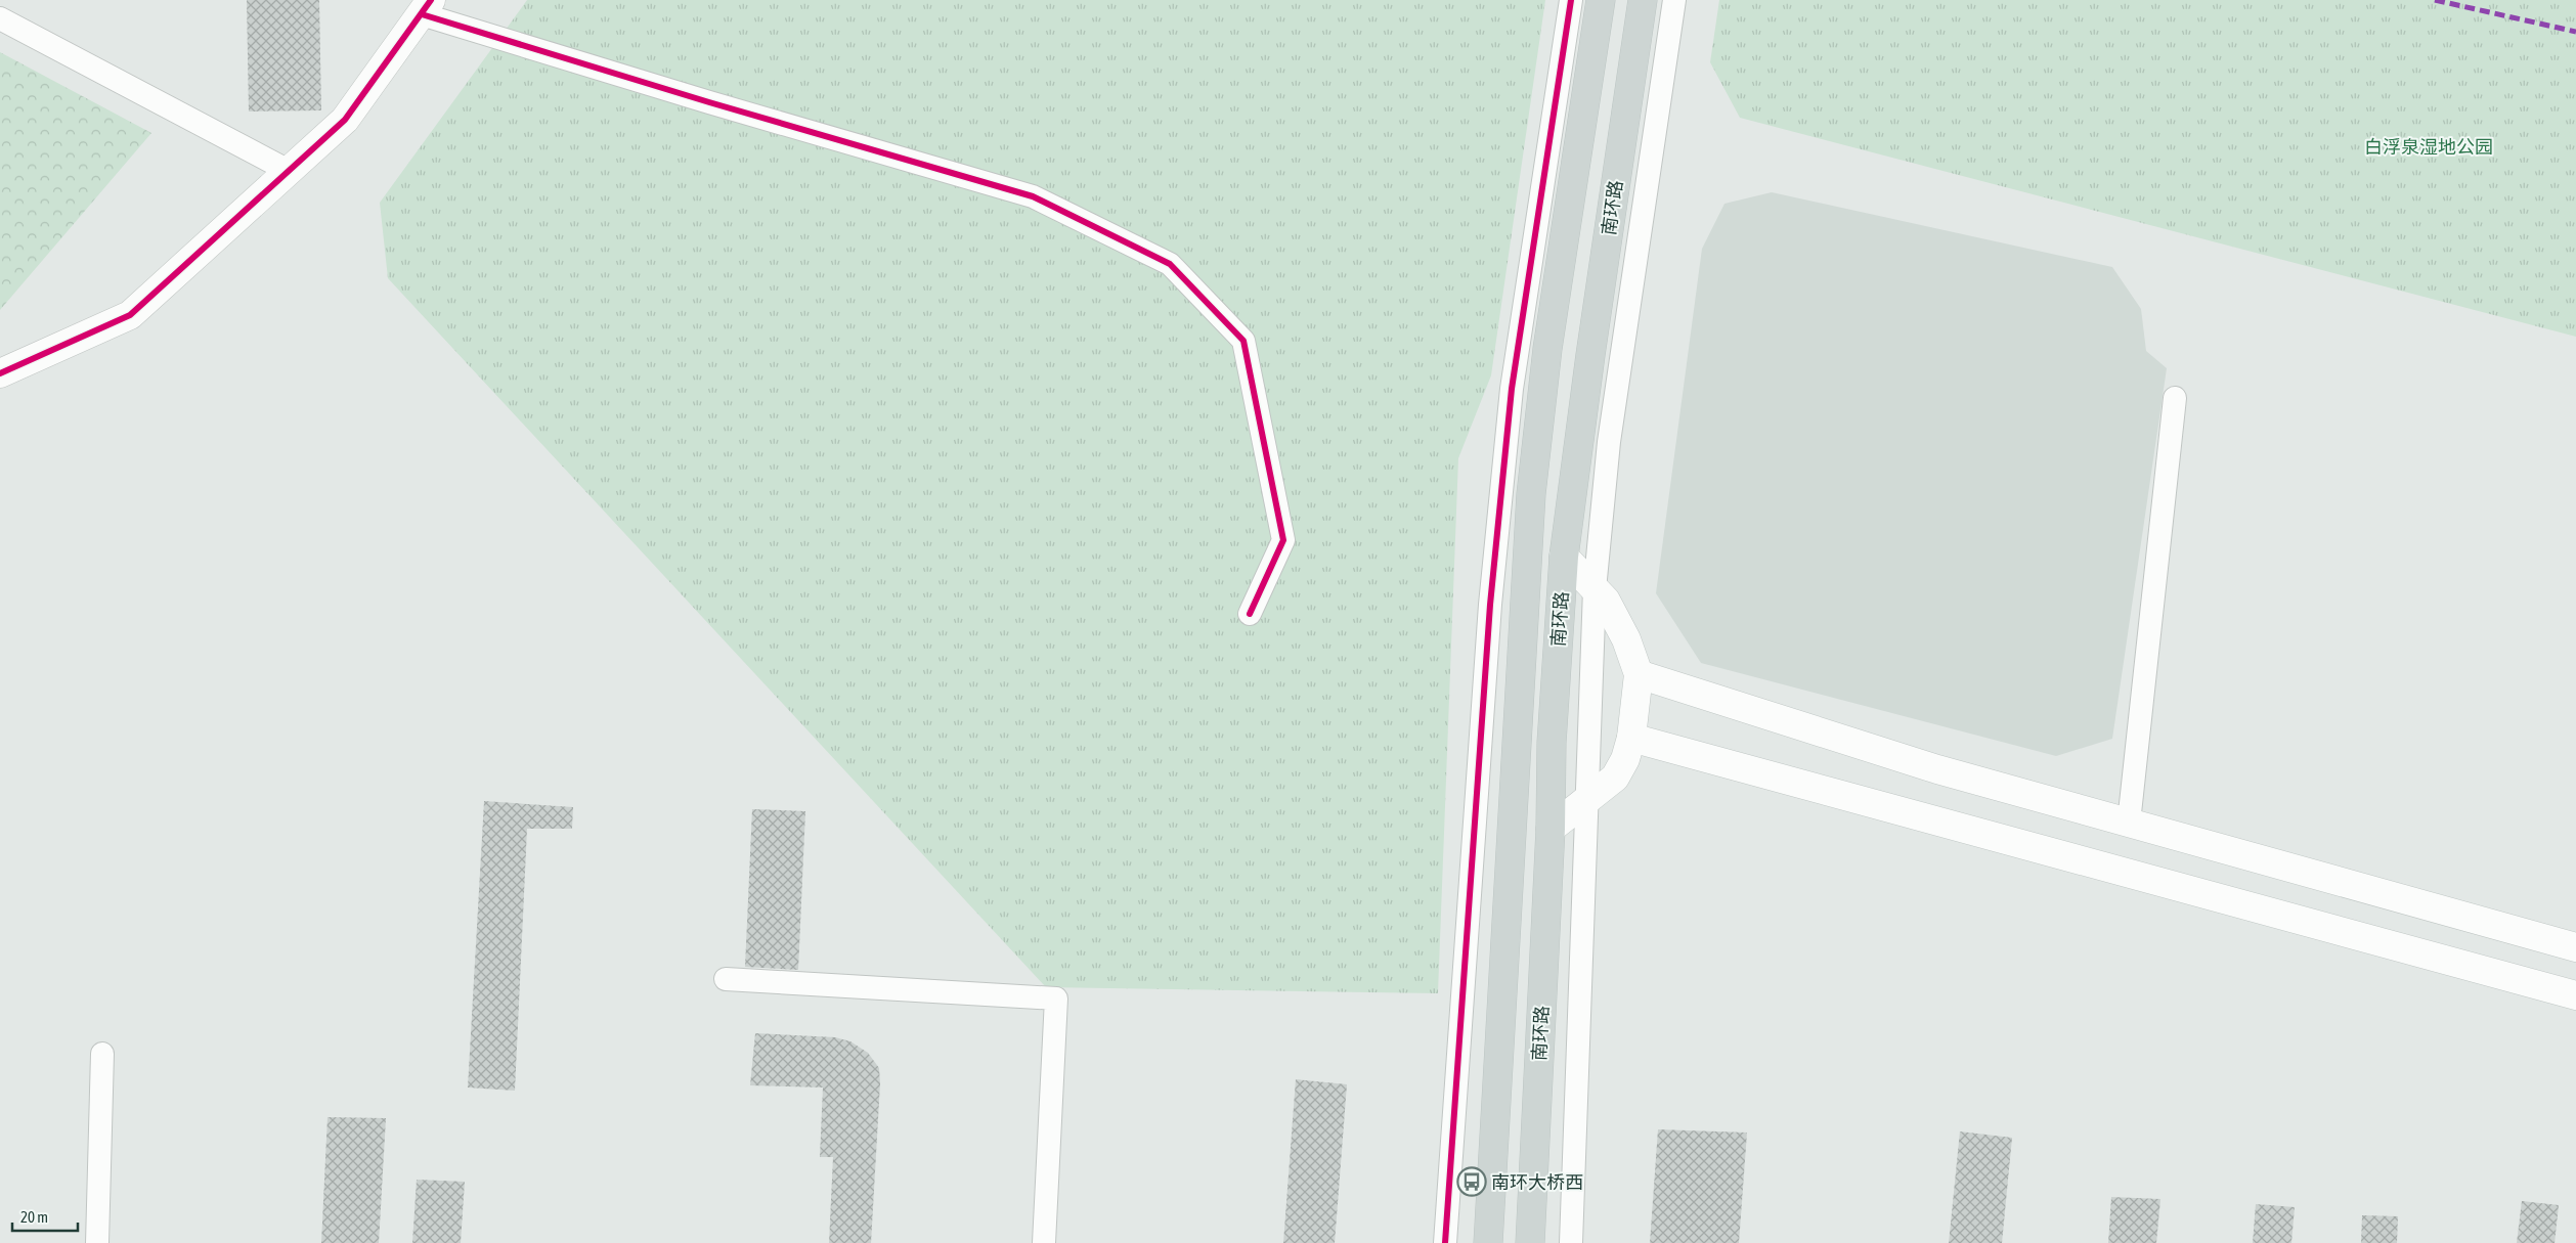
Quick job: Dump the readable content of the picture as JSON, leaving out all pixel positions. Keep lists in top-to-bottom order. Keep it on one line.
{"streets":{"main road":["南环路"]},"parks":["白浮泉湿地公园"],"places":{"bus stop":["南环大桥西"]},"scale_bar":"20 m"}
